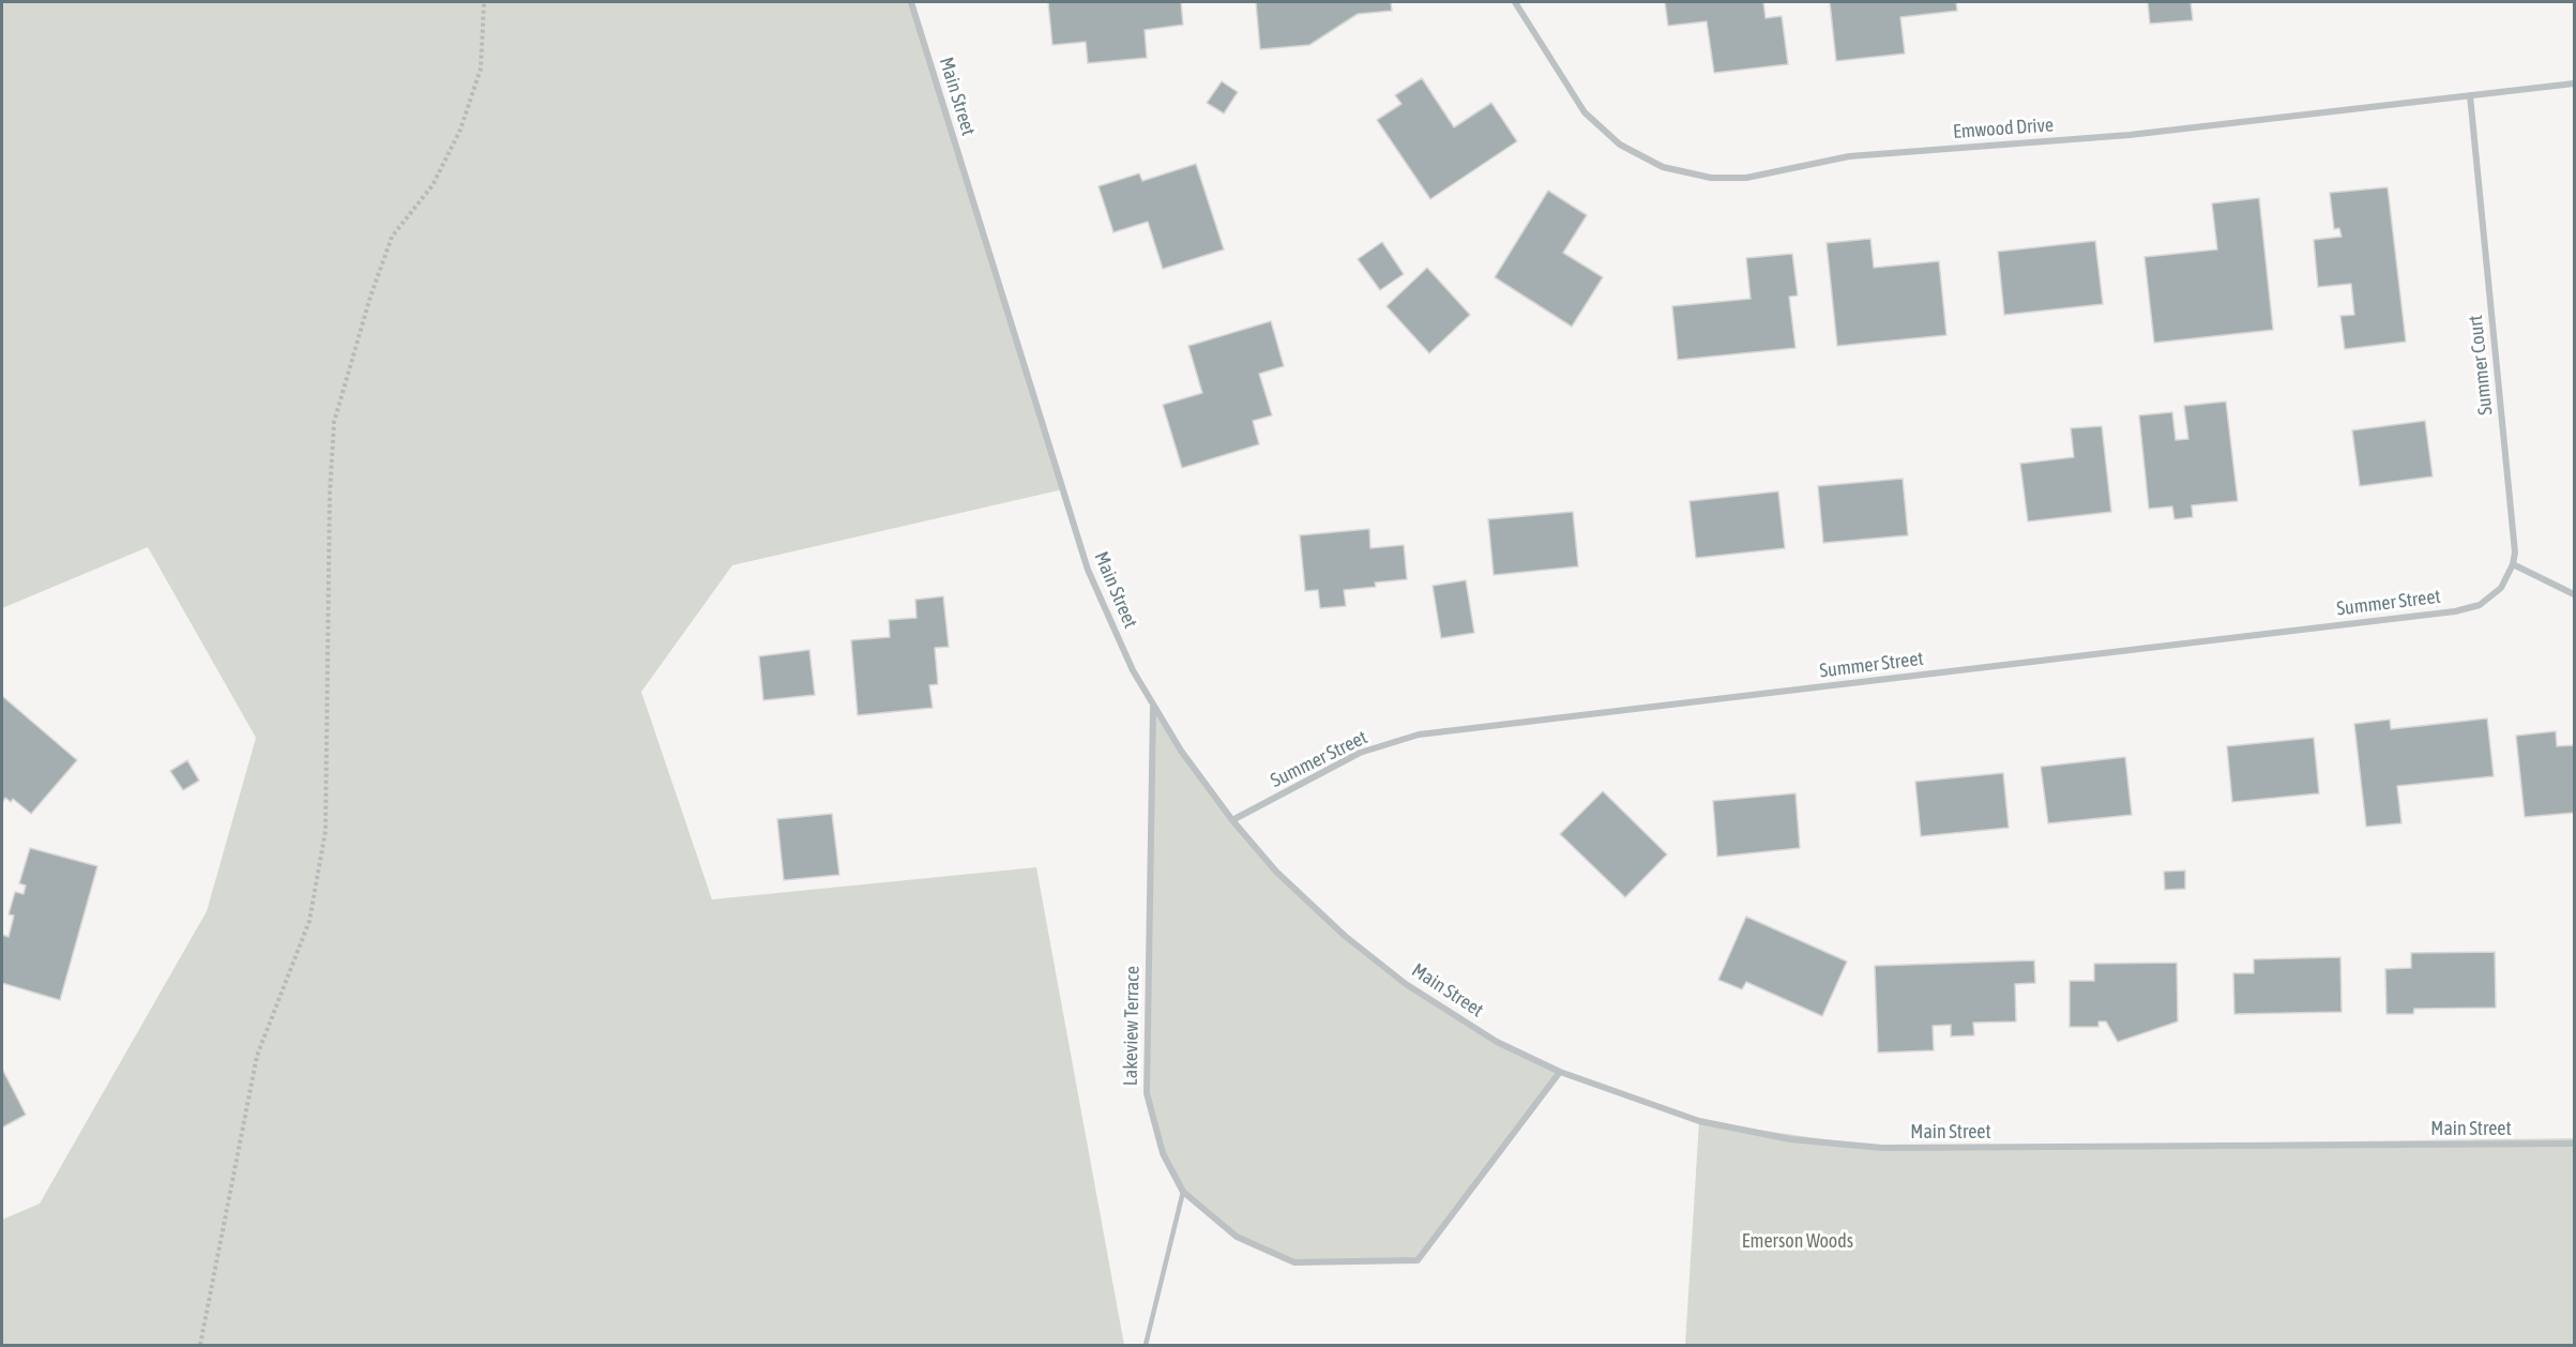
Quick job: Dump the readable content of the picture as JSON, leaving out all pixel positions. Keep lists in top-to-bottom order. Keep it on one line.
{"streets":{"street":["Main Street","Emwood Drive","Summer Court","Summer Street","Lakeview Terrace"]},"crossings":[["Main Street","Summer Street"],["Main Street","Lakeview Terrace"],["Emwood Drive","Summer Court"],["Summer Court","Summer Street"]],"parks":["Emerson Woods"]}
